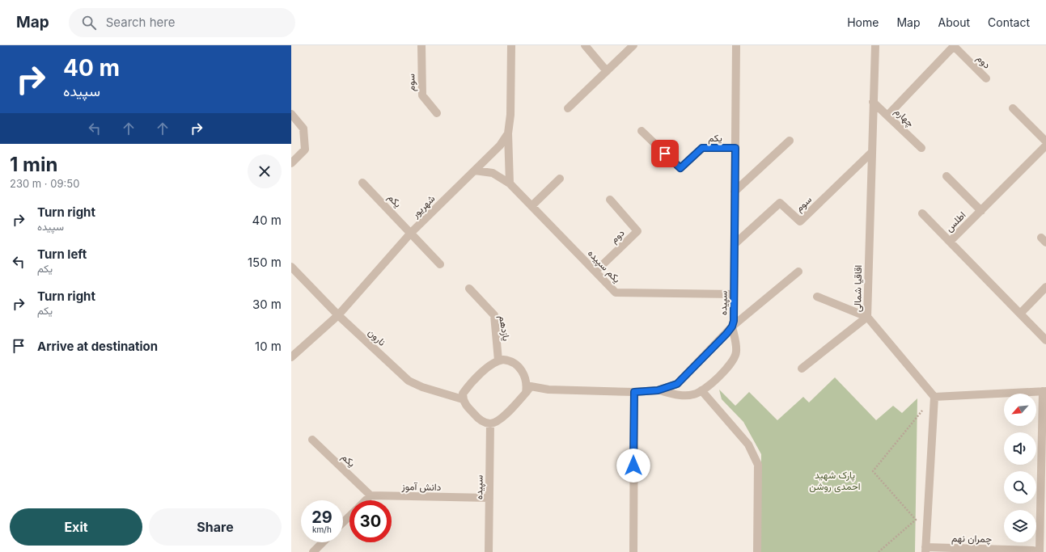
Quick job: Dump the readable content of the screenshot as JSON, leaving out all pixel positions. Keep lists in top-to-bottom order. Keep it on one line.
{"streets":{"street":["دوم","سوم","چهارم","یکم","شهریور","اطلس","یکم سپیده","اقاقیا شمالی","سپیده","یازدهم","نارون","دانش آموز","چمران نهم"]},"crossings":[["دوم","یکم سپیده"],["سوم","اقاقیا شمالی"],["سوم","سپیده"],["چهارم","اقاقیا شمالی"],["یکم","شهریور"],["یکم","سپیده"],["یکم","دانش آموز"],["شهریور","یکم سپیده"],["شهریور","نارون"],["یکم سپیده","سپیده"],["سپیده","یازدهم"],["سپیده","نارون"],["سپیده","دانش آموز"],["یازدهم","نارون"]],"parks":["پارک شهید احمدی روشن"],"north":"bottom left","page":{"header":"Map","search":"Search here","nav":["Home","Map","About","Contact"],"turn":["40 m","سپیده"],"heading":["1 min","230 m · 09:50"],"list":[{"name":"Turn right","note":"سپیده","value":"40 m"},{"name":"Turn left","note":"یکم","value":"150 m"},{"name":"Turn right","note":"یکم","value":"30 m"},{"name":"Arrive at destination","value":"10 m"}],"speed":"29 km/h","limit":"30","buttons":["Exit","Share"]}}
